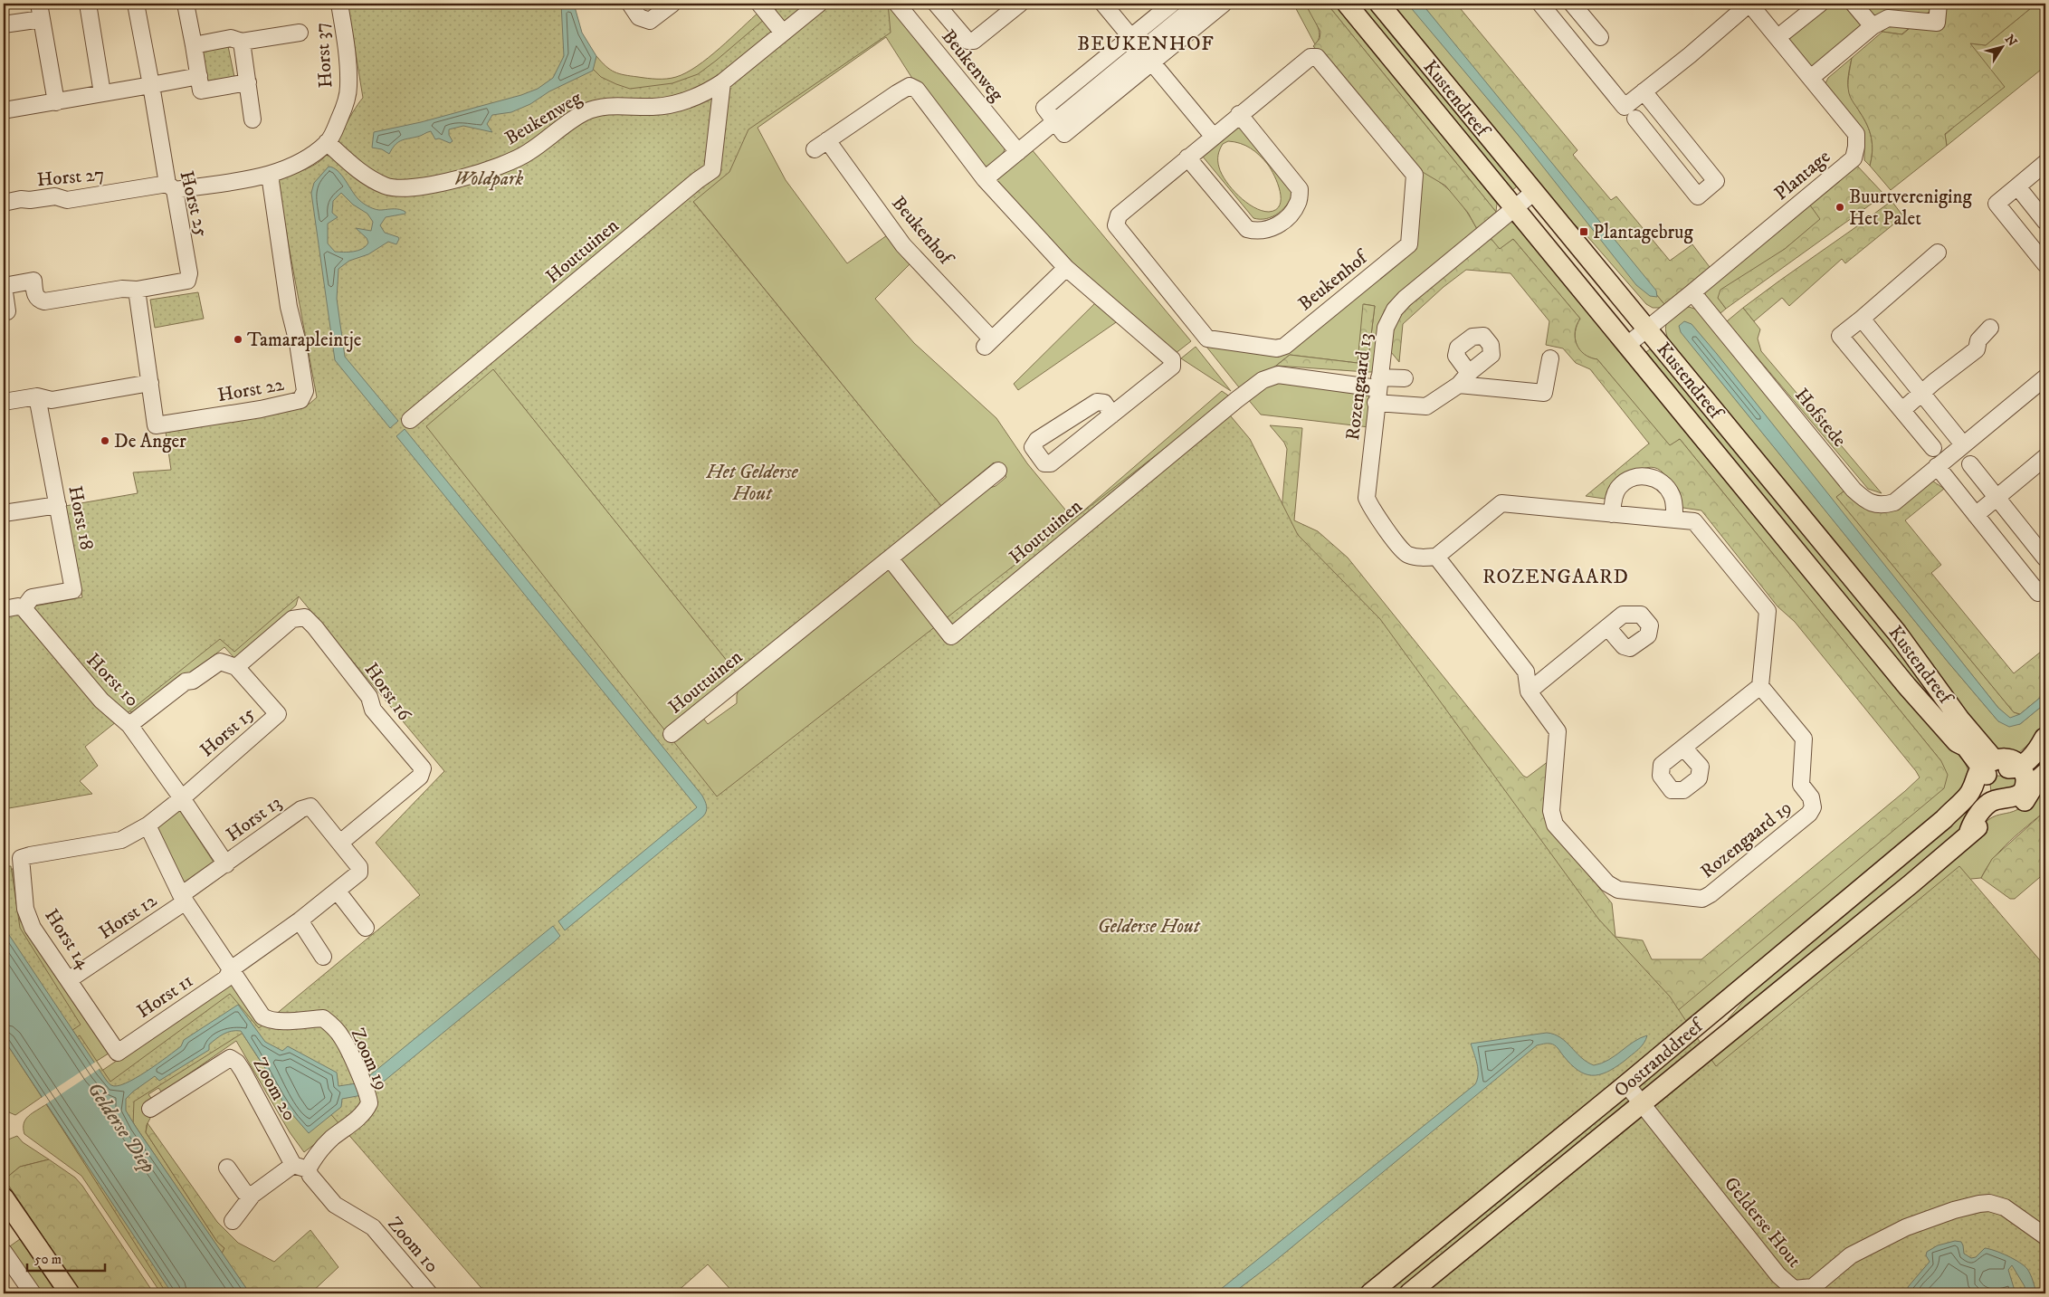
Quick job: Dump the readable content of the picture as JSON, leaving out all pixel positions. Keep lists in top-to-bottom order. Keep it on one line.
{"streets":{"main road":["Kustendreef","Oostranddreef"],"street":["Horst 37","Beukenweg","Plantage","Horst 27","Horst 25","Beukenhof","Houttuinen","Rozengaard 13","Horst 22","Hofstede","Horst 18","Horst 10","Horst 16","Horst 15","Horst 13","Rozengaard 19","Horst 12","Horst 14","Horst 11","Zoom 19","Zoom 20","Gelderse Hout","Zoom 10"]},"crossings":[["Horst 37","Beukenweg"],["Horst 37","Horst 27"],["Horst 37","Horst 22"],["Beukenweg","Houttuinen"],["Kustendreef","Plantage"],["Kustendreef","Rozengaard 13"],["Kustendreef","Oostranddreef"],["Plantage","Hofstede"],["Horst 27","Horst 25"],["Horst 27","Horst 22"],["Horst 25","Horst 22"],["Houttuinen","Rozengaard 13"],["Horst 18","Horst 10"],["Horst 10","Horst 15"],["Horst 10","Horst 13"],["Horst 16","Horst 15"],["Horst 16","Horst 13"],["Horst 13","Horst 12"],["Horst 13","Horst 11"],["Horst 12","Horst 14"],["Horst 14","Horst 11"],["Horst 11","Zoom 19"],["Oostranddreef","Gelderse Hout"],["Zoom 19","Zoom 20"],["Zoom 19","Zoom 10"],["Zoom 20","Zoom 10"]],"districts":["BEUKENHOF","ROZENGAARD"],"water":["Gelderse Diep"],"parks":["Woldpark","Het Gelderse Hout","Gelderse Hout"],"places":{"other":["Buurtvereniging Het Palet","Tamarapleintje","De Anger"],"transit":["Plantagebrug"]},"scale_bar":"50 m","north":"top right"}
